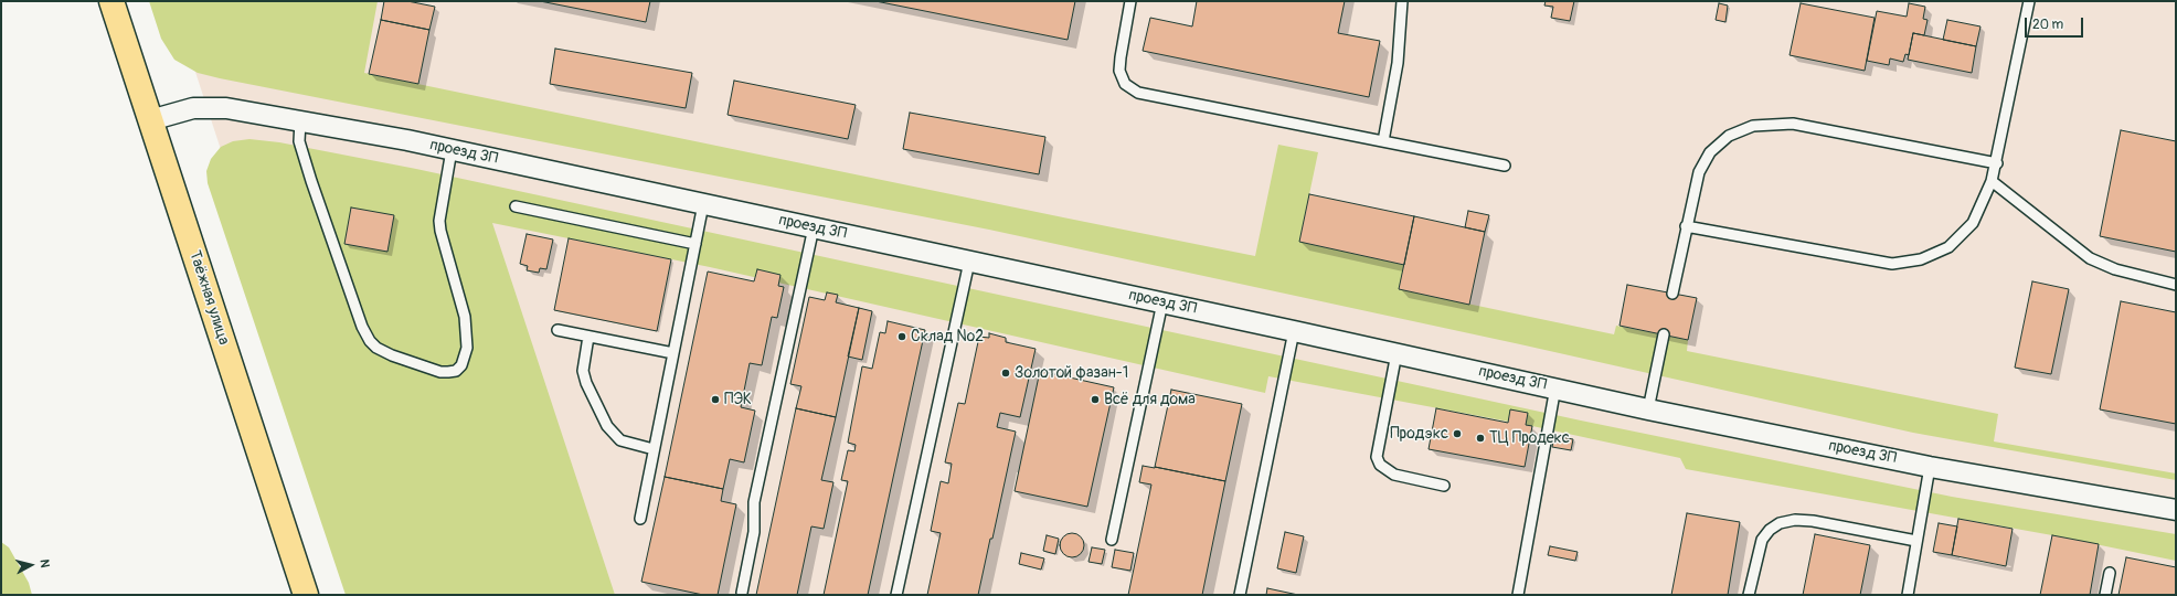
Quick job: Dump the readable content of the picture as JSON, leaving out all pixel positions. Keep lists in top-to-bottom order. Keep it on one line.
{"streets":{"highway":["Таёжная улица"],"street":["проезд 3П"]},"crossings":[["проезд 3П","Таёжная улица"]],"places":["Склад №2","Золотой фазан-1","ПЭК","Всё для дома","Продэкс","ТЦ Продекс"],"scale_bar":"20 m","north":"right"}
